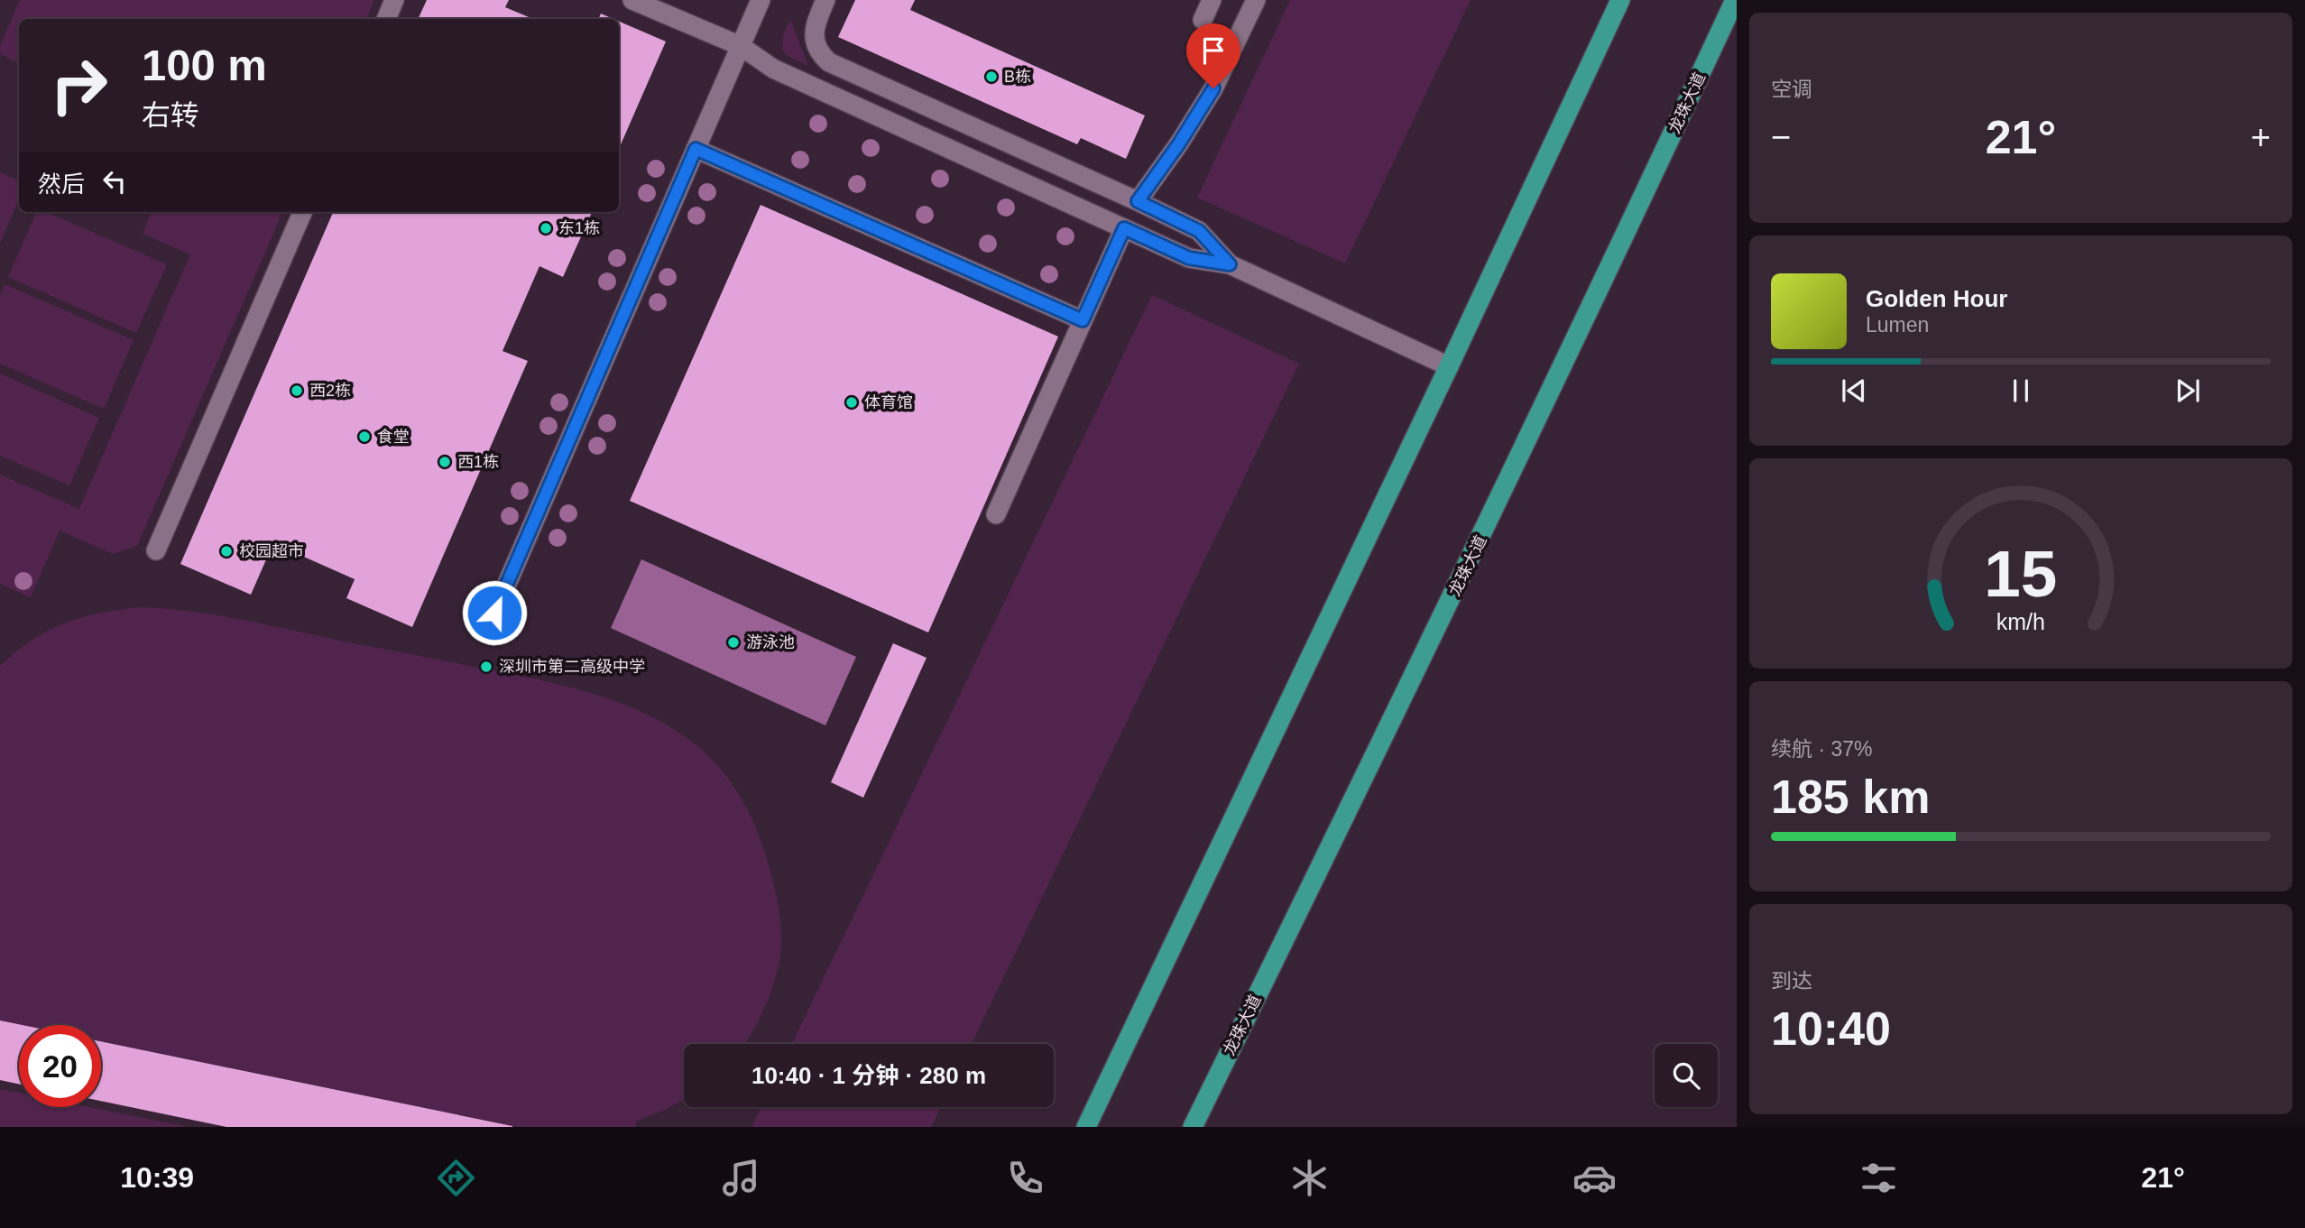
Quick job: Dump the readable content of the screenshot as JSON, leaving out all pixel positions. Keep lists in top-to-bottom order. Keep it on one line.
{"streets":{"main road":["龙珠大道"]},"places":["B栋","东1栋","西2栋","体育馆","食堂","西1栋","校园超市","游泳池","深圳市第二高级中学"],"page":{"tile":["空调",["续航 · 37%","185 km"],["到达","10:40"]],"turn":["100 m","右转"],"heat":["−","21°","+"],"then":"然后","song":["Golden Hour","Lumen"],"limit":"20","trip":"10:40 · 1 分钟 · 280 m","tabs":["10:39","21°"],"gauge":["15","km/h"]}}
